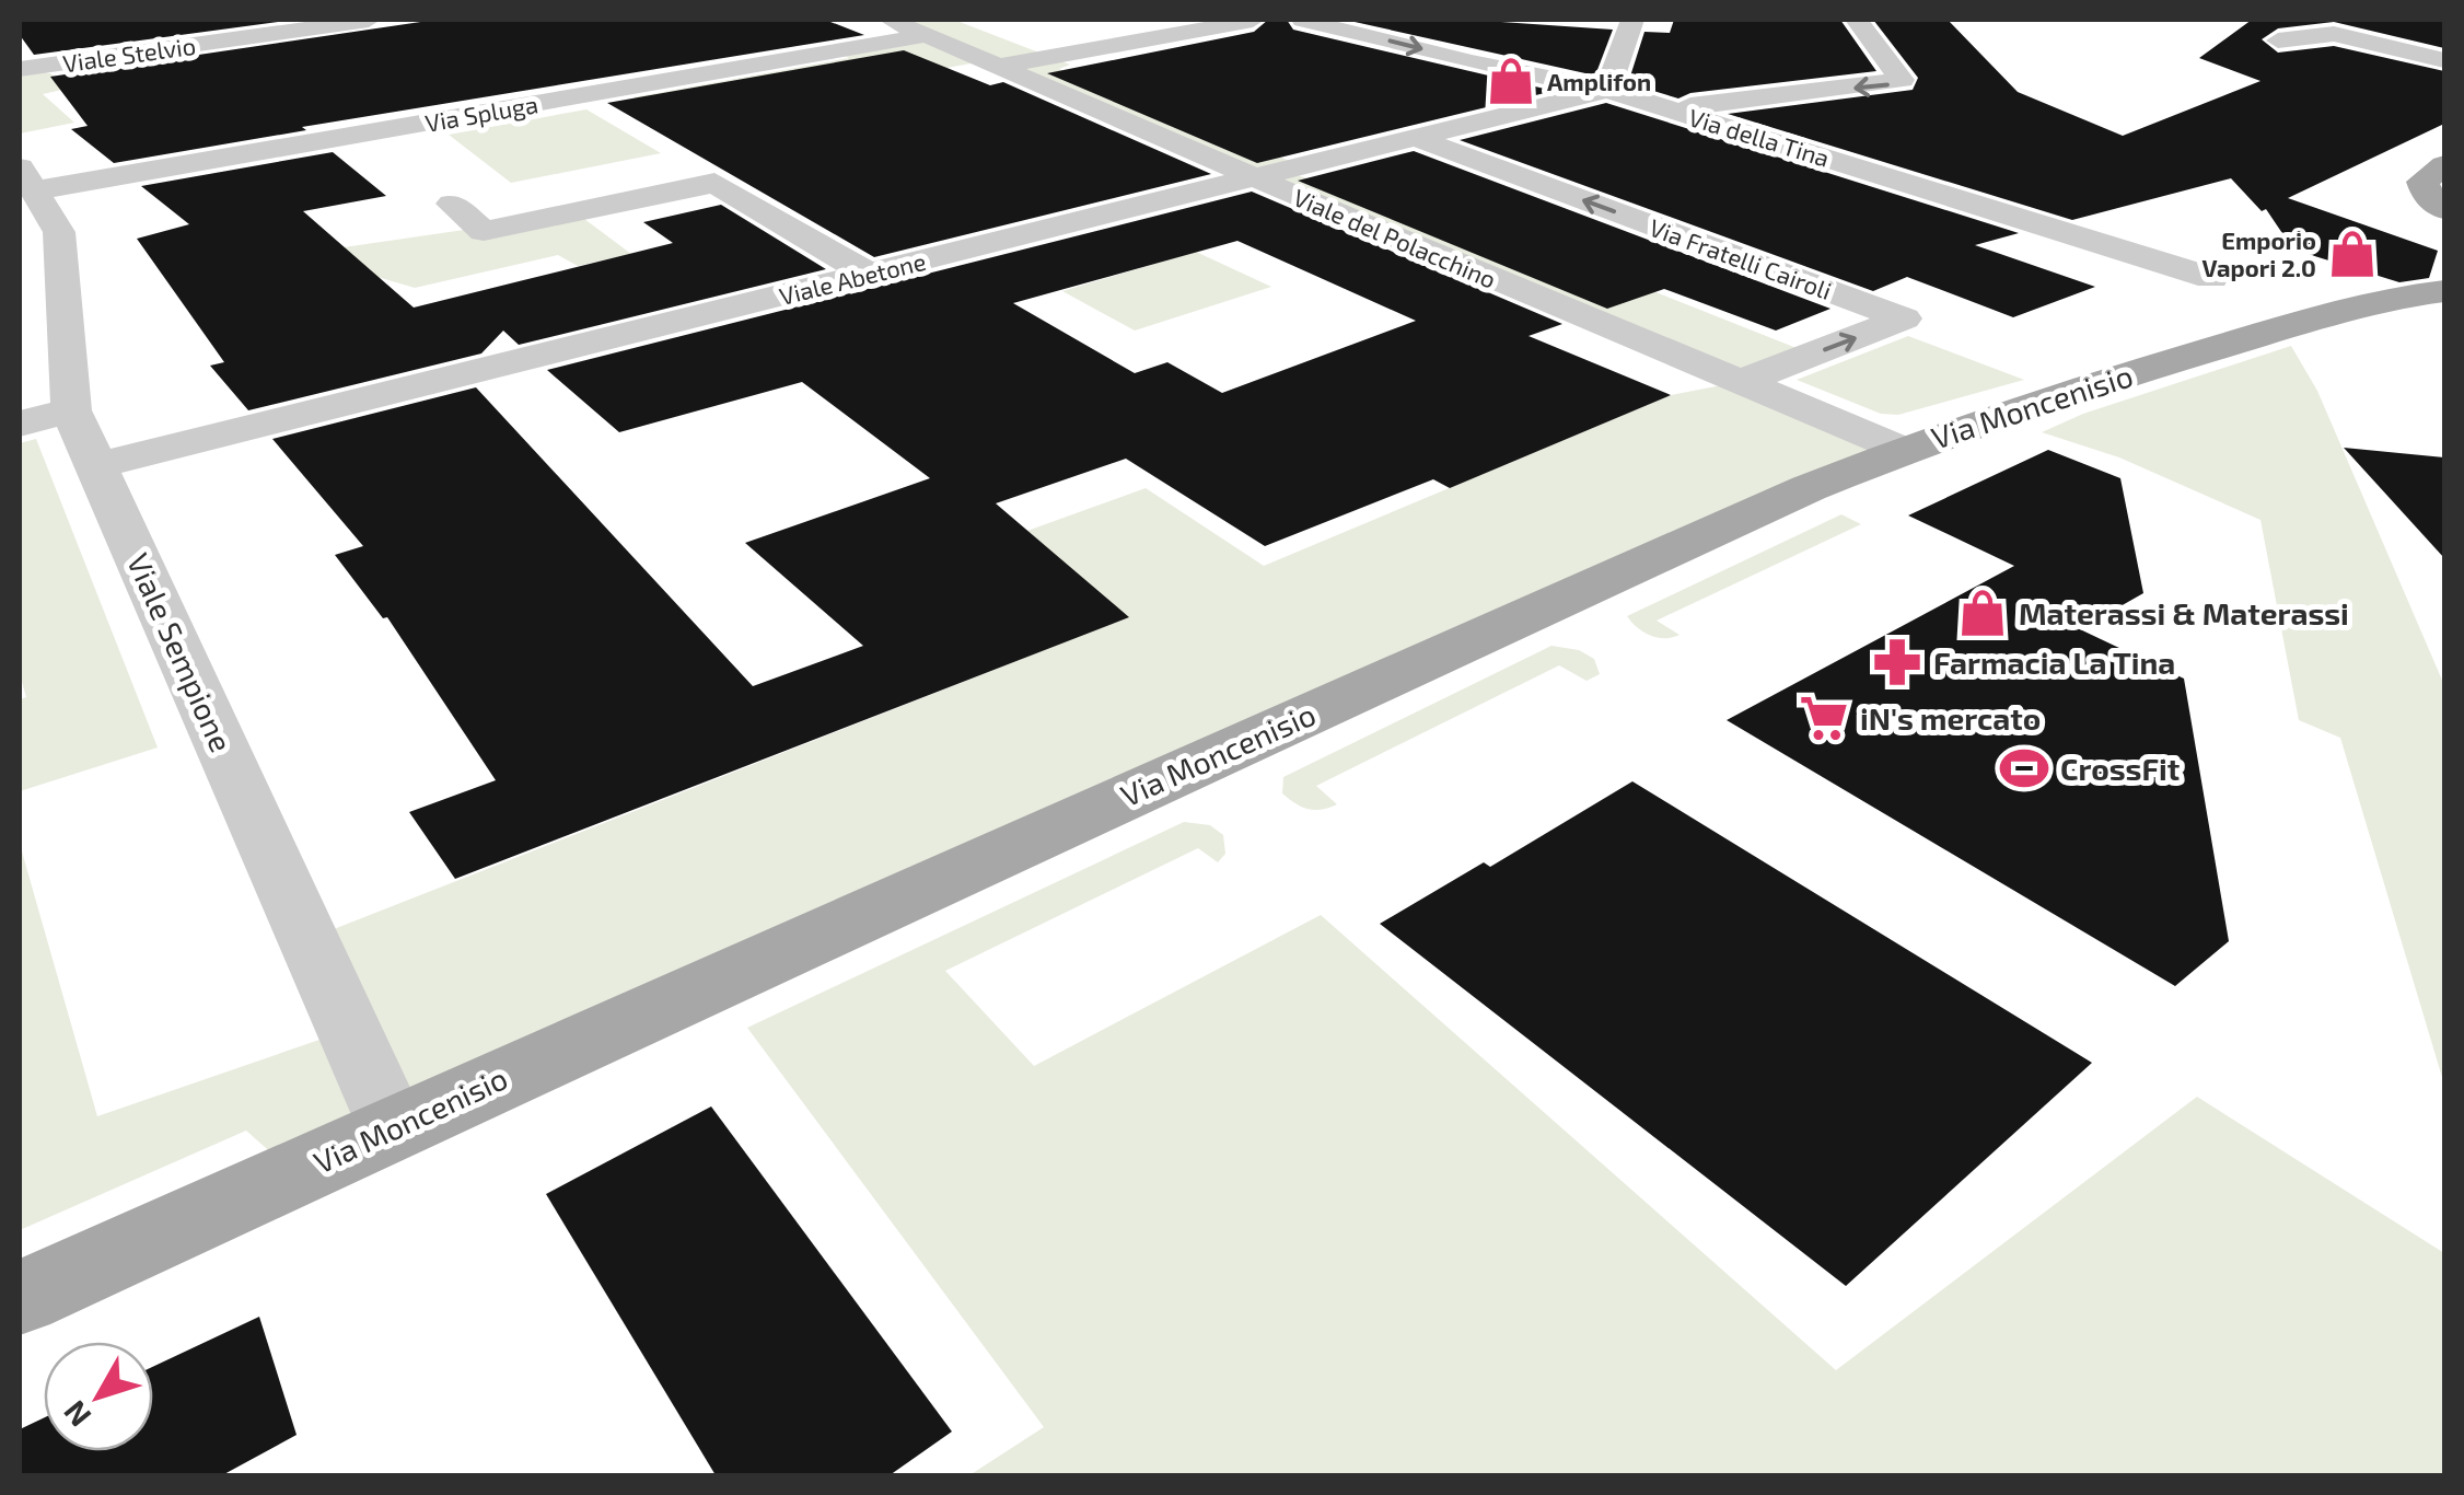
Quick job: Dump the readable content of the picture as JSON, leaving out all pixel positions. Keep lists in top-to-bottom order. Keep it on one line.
{"streets":{"main road":["Via Moncenisio"],"street":["Viale Stelvio","Via Spluga","Via della Tina","Viale del Polacchino","Via Fratelli Cairoli","Viale Abetone","Viale Sempione"]},"crossings":[["Via Spluga","Viale del Polacchino"],["Via Spluga","Viale Sempione"],["Via della Tina","Viale Abetone"],["Viale del Polacchino","Via Fratelli Cairoli"],["Viale del Polacchino","Viale Abetone"],["Viale del Polacchino","Via Moncenisio"],["Via Fratelli Cairoli","Viale Abetone"],["Viale Abetone","Viale Sempione"],["Via Moncenisio","Viale Sempione"]],"places":{"shop":["Amplifon","Emporio Vapori 2.0","Materassi & Materassi"],"pharmacy":["Farmacia La Tina"],"supermarket":["iN's mercato"],"sports":["CrossFit"]},"north":"bottom left"}
